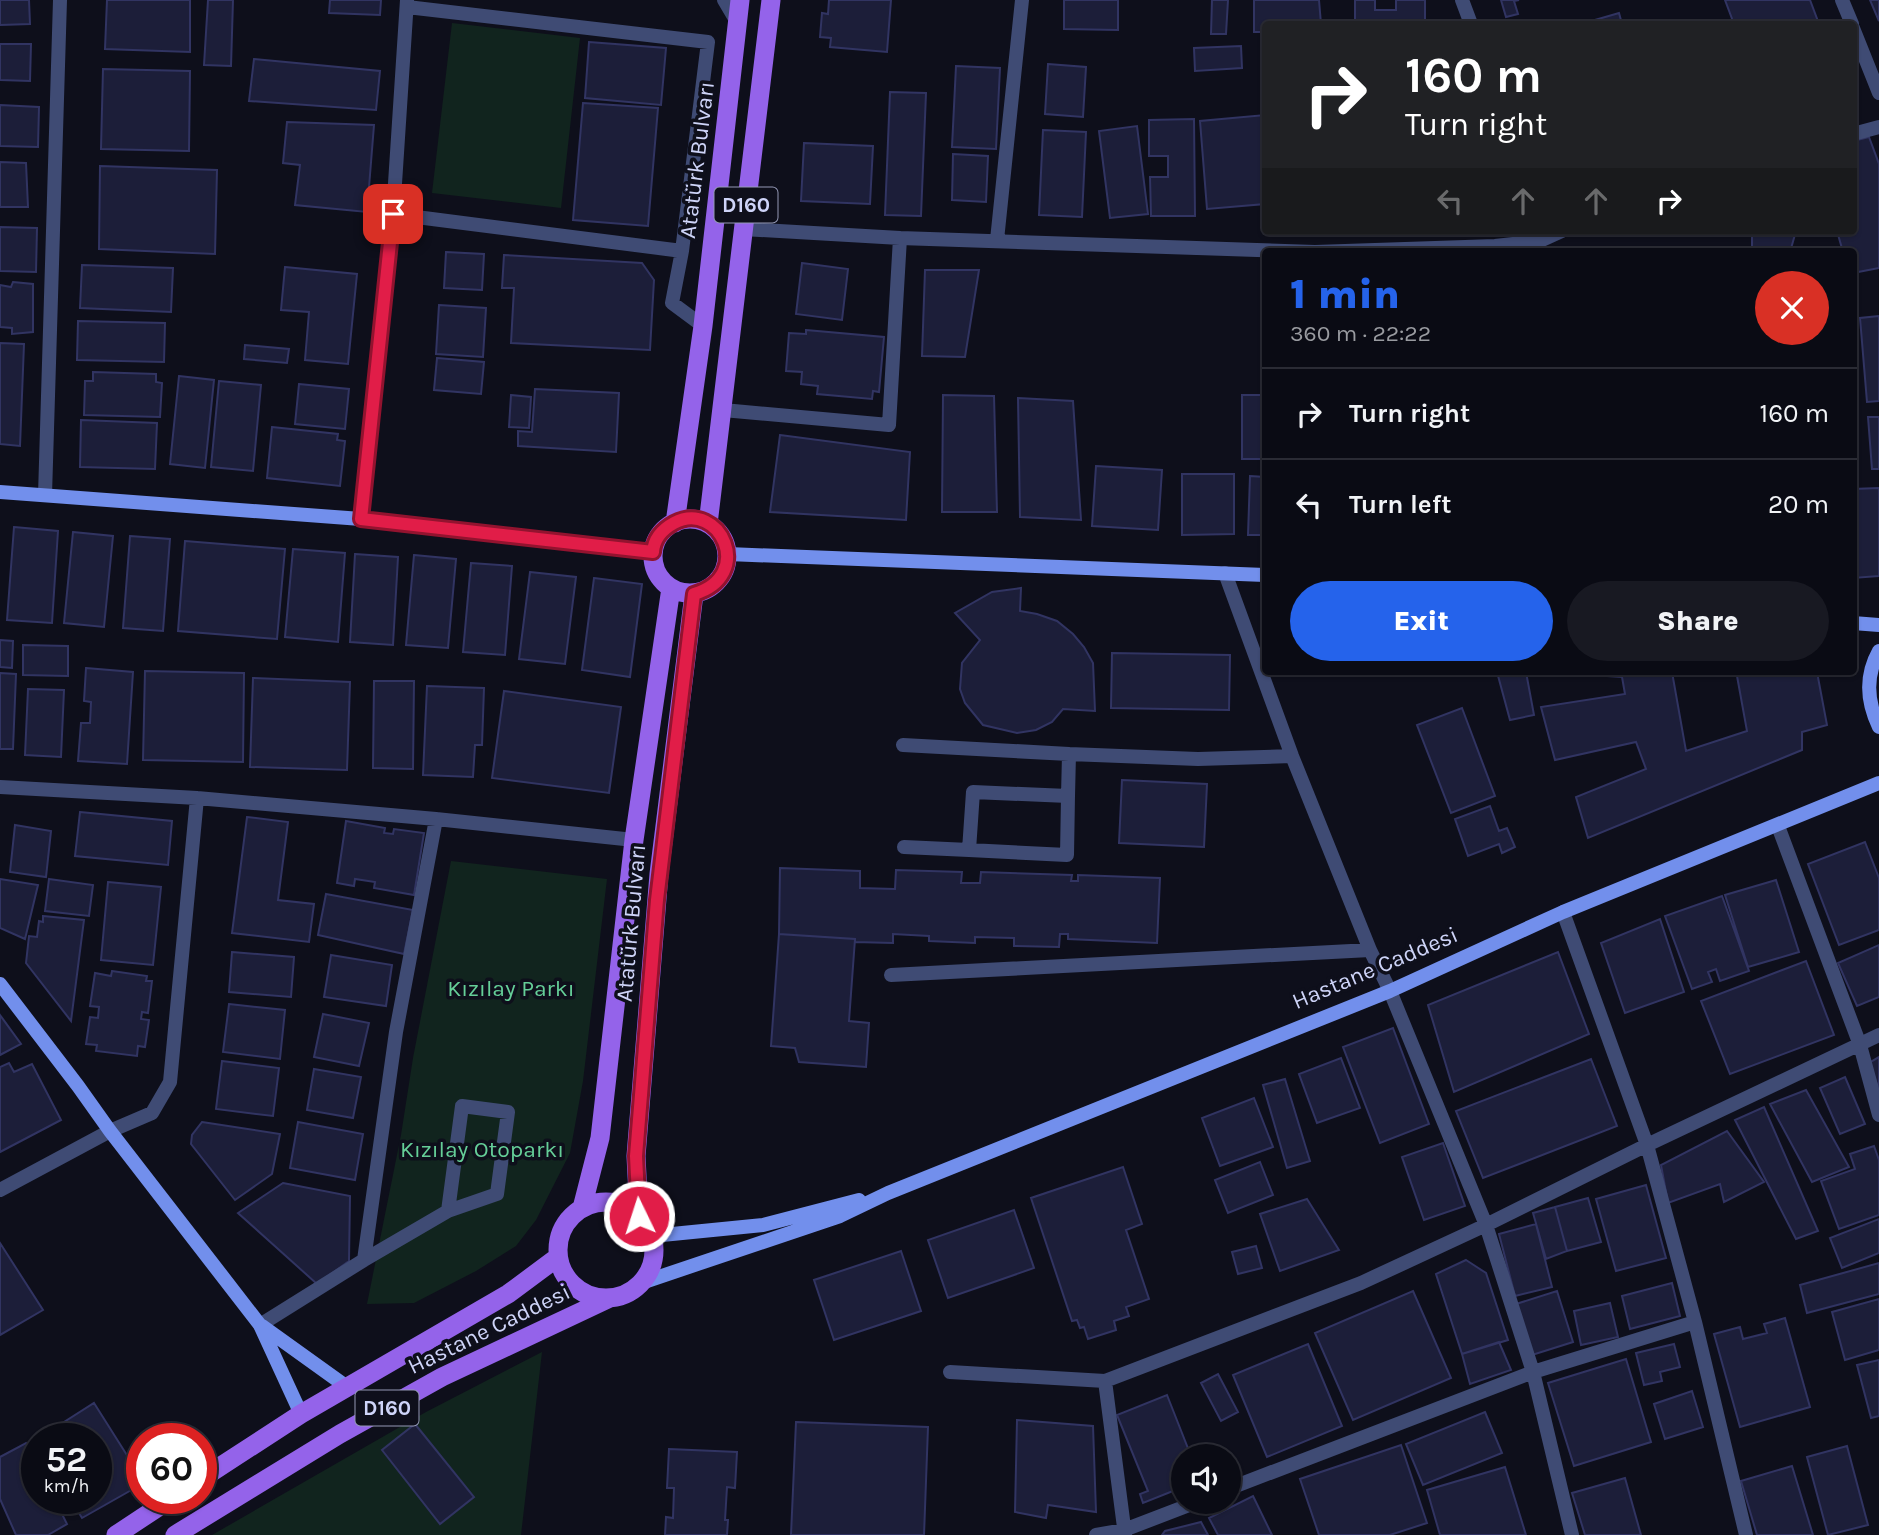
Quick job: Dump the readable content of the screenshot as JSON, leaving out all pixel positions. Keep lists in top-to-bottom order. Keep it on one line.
{"streets":{"main road":["Atatürk Bulvarı","D160","Hastane Caddesi"]},"crossings":[["Atatürk Bulvarı","D160"],["Atatürk Bulvarı","Hastane Caddesi"],["D160","Hastane Caddesi"]],"parks":["Kızılay Parkı","Kızılay Otoparkı"],"page":{"turn":["160 m","Turn right"],"heading":["1 min","360 m · 22:22"],"list":[{"name":"Turn right","value":"160 m"},{"name":"Turn left","value":"20 m"}],"buttons":["Exit","Share"],"speed":"52 km/h","limit":"60"}}
